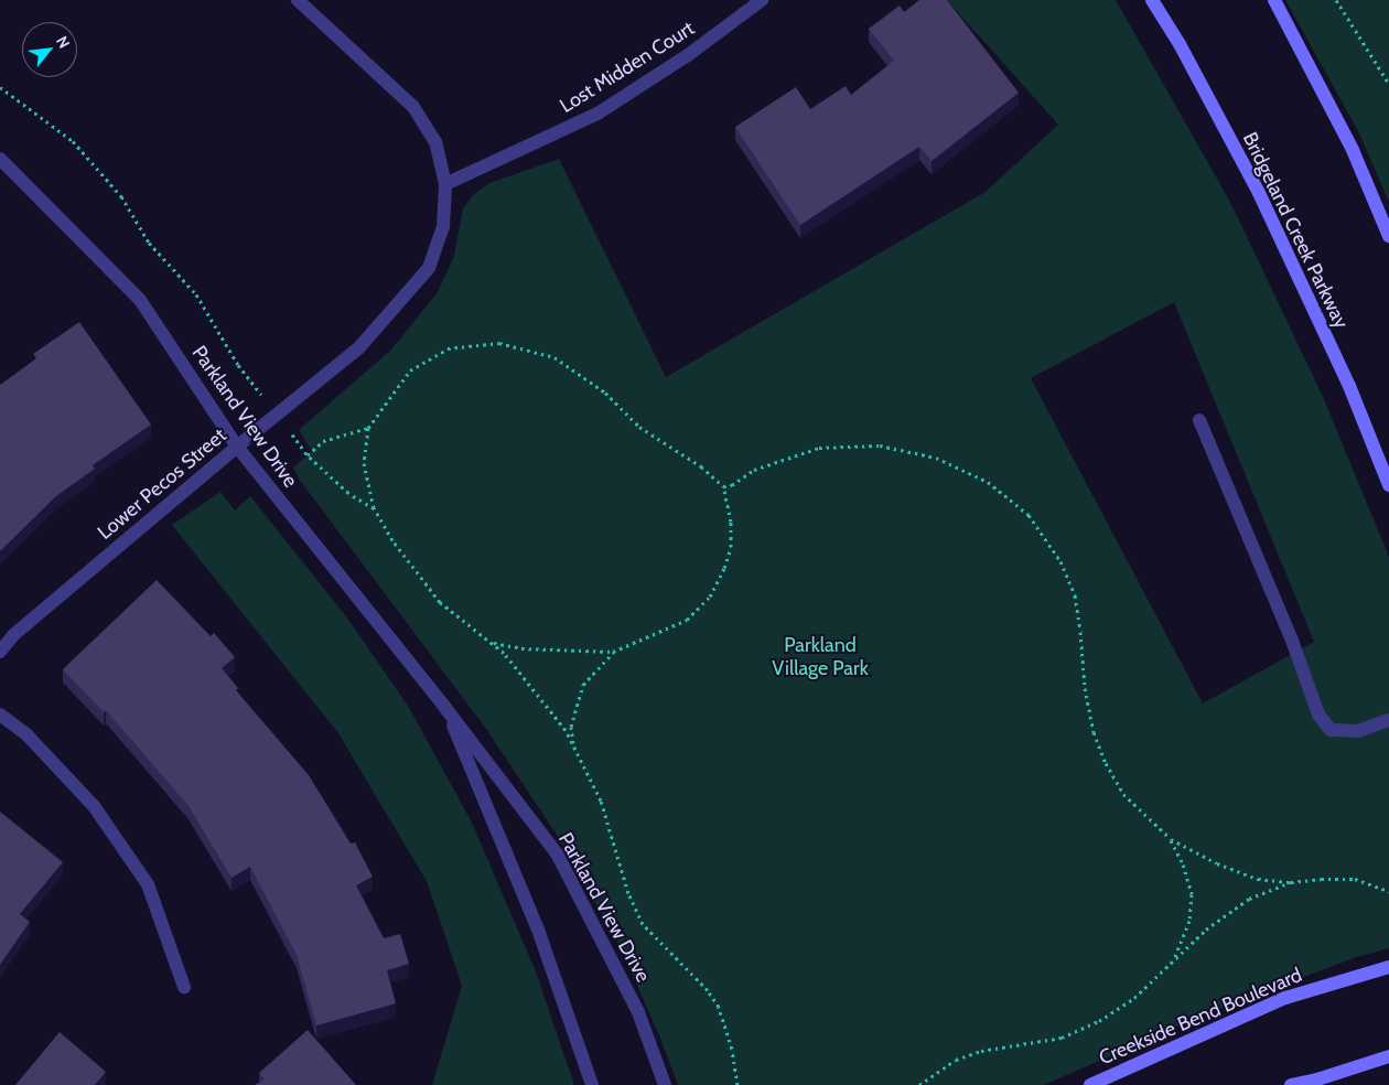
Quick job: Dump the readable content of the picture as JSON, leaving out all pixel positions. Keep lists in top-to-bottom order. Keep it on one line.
{"streets":{"main road":["Bridgeland Creek Parkway","Creekside Bend Boulevard"],"street":["Lost Midden Court","Parkland View Drive","Lower Pecos Street"]},"crossings":[["Lost Midden Court","Lower Pecos Street"],["Parkland View Drive","Lower Pecos Street"]],"parks":["Parkland Village Park"],"north":"top right"}
